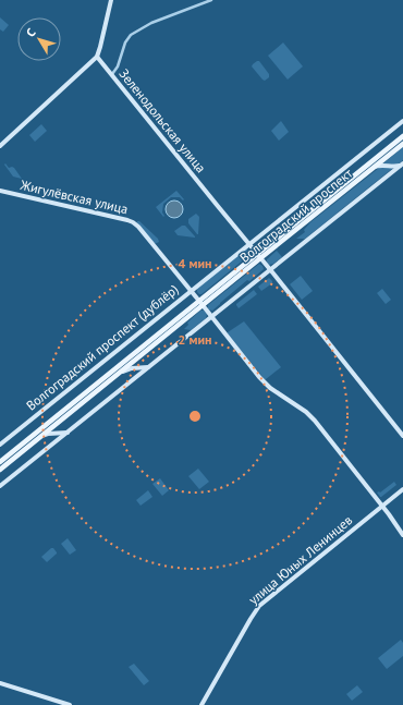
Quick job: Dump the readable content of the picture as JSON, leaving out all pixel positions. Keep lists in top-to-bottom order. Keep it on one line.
{"streets":{"main road":["Волгоградский проспект"],"street":["Зеленодольская улица","Жигулёвская улица","Волгоградский проспект (дублёр)","улица Юных Ленинцев"]},"crossings":[["Зеленодольская улица","Волгоградский проспект"],["Зеленодольская улица","Волгоградский проспект (дублёр)"],["Жигулёвская улица","Волгоградский проспект"],["Жигулёвская улица","Волгоградский проспект (дублёр)"],["Жигулёвская улица","улица Юных Ленинцев"]],"north":"top left","rings":["4 мин","2 мин"]}
